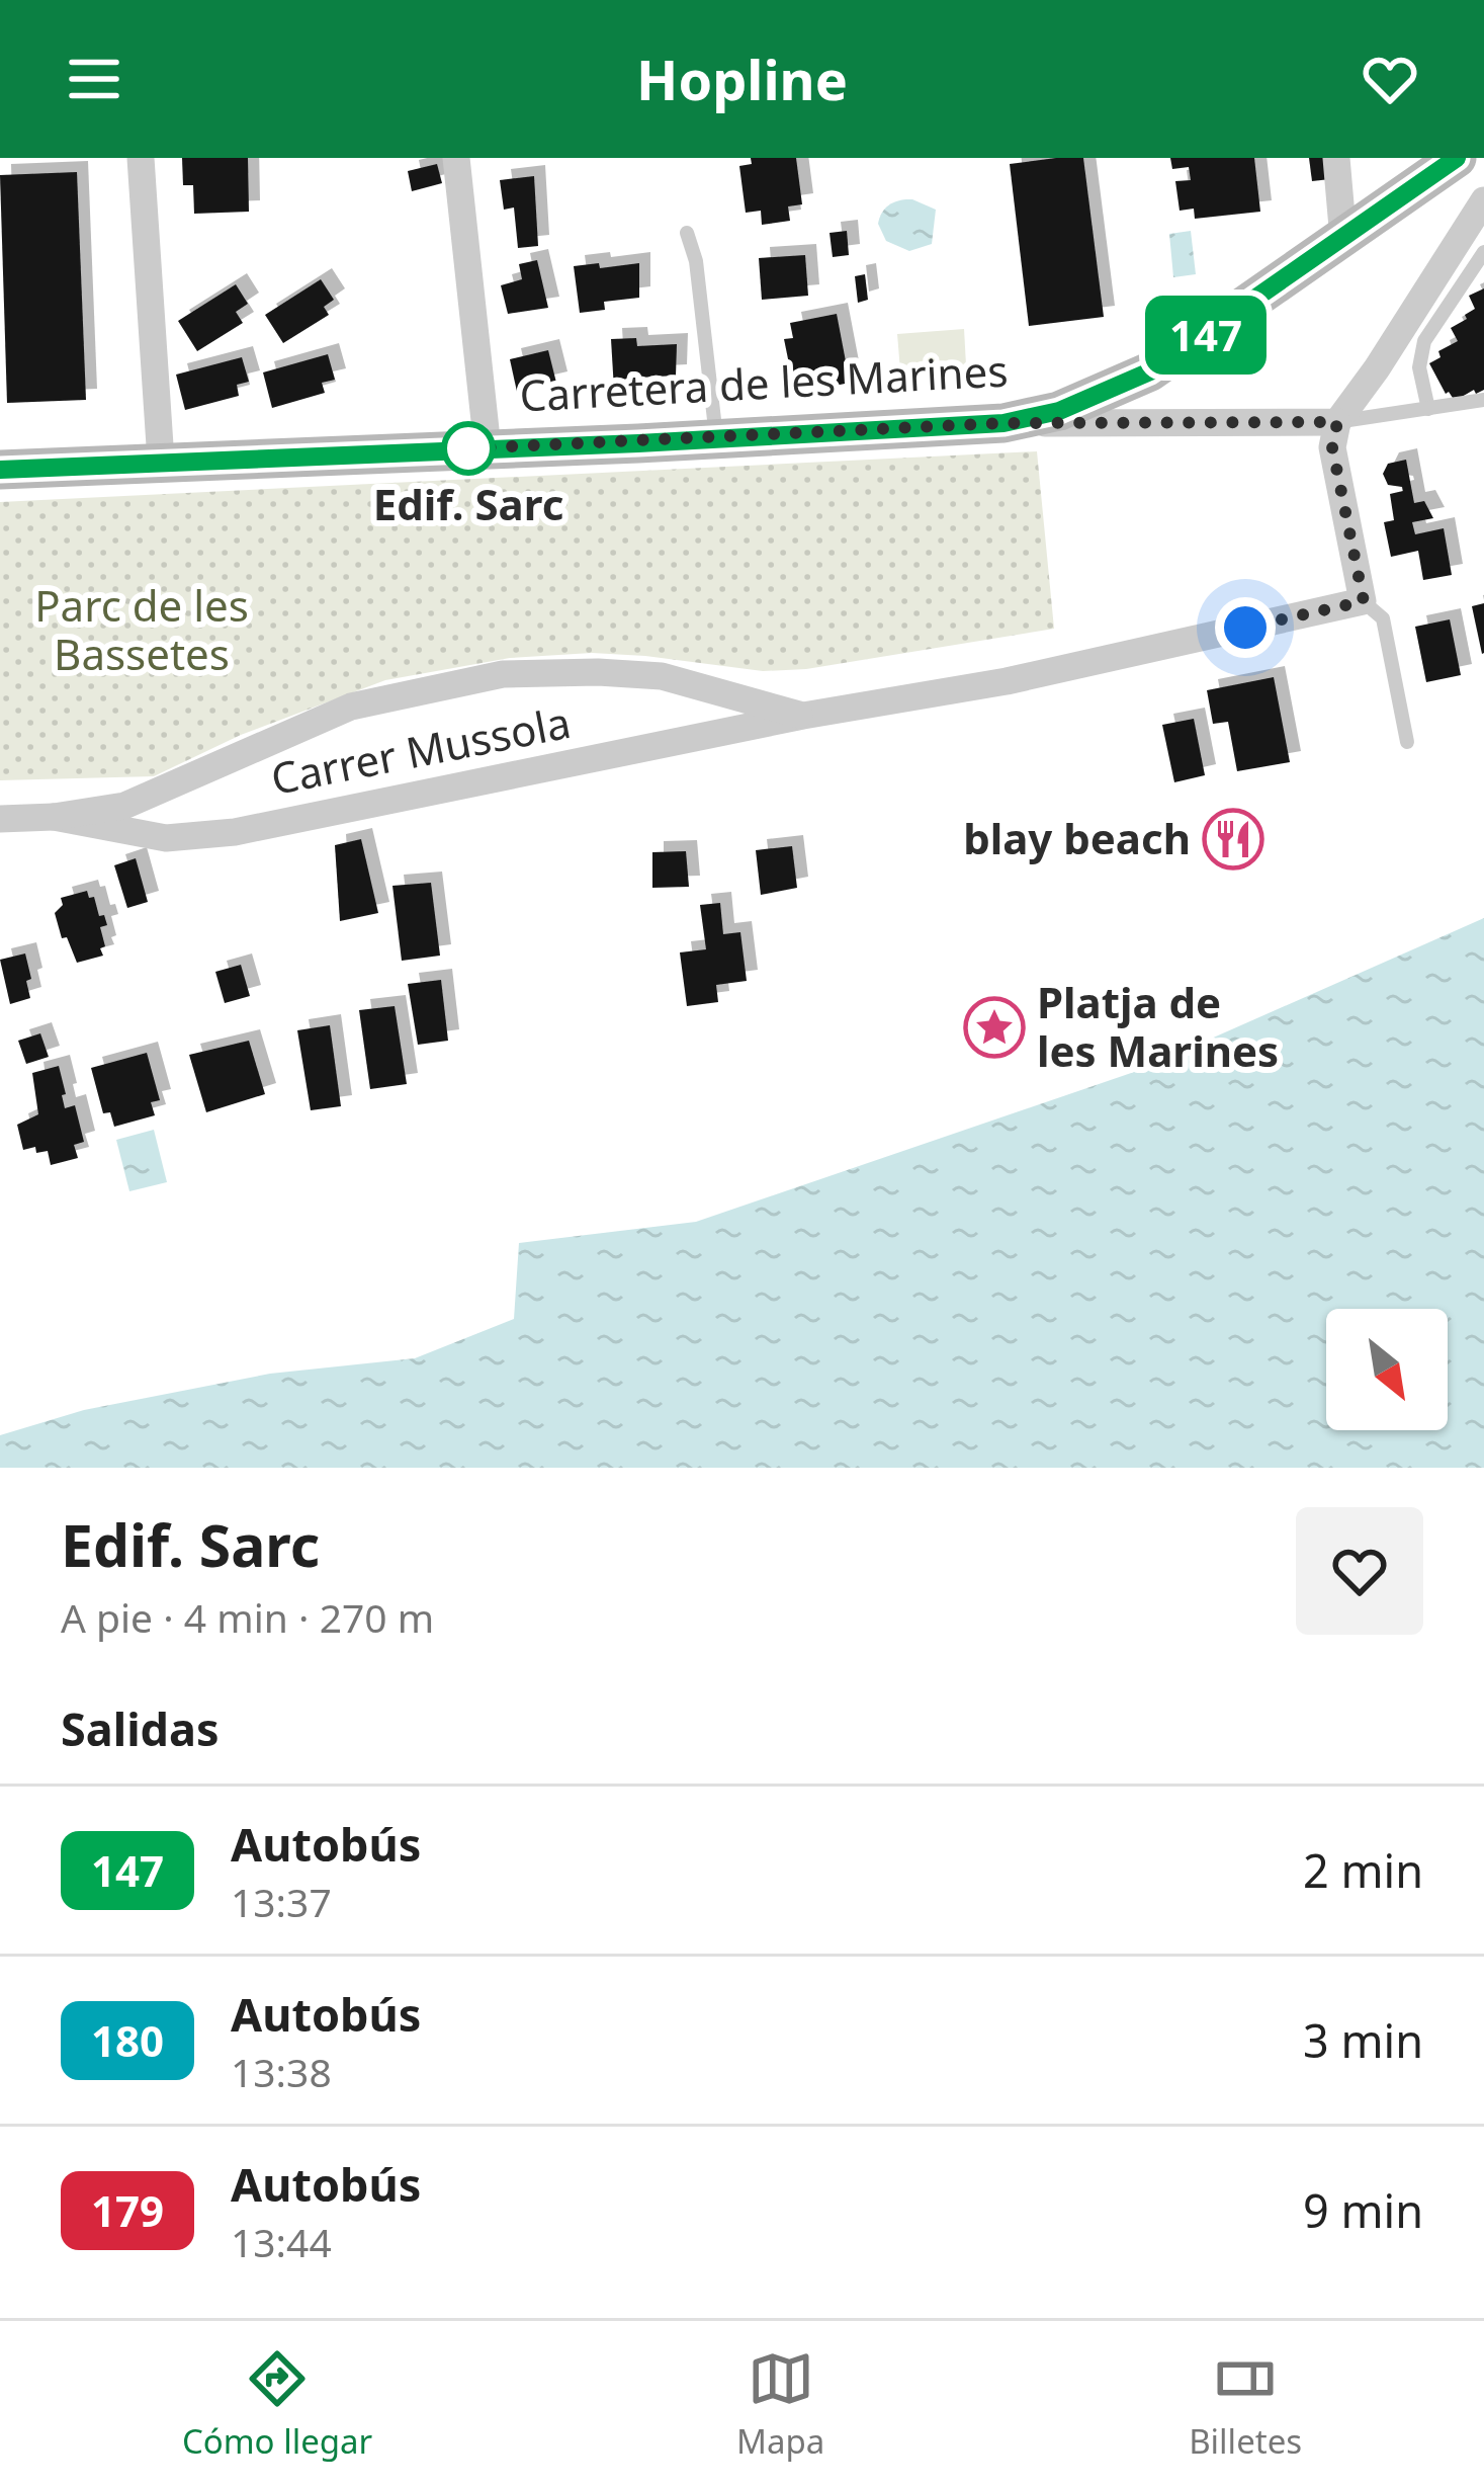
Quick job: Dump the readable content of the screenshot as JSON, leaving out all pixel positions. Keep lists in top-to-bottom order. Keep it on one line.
{"streets":{"main road":["Carretera de les Marines"],"street":["Carrer Mussola"]},"parks":["Parc de les Bassetes"],"places":{"other":["Edif. Sarc"],"restaurant":["blay beach"],"place":["Platja de les Marines"]},"lines":["bus line 147"],"north":"bottom right","page":{"header":"Hopline","on_map":"147","heading":[["Edif. Sarc","A pie · 4 min · 270 m"],"Salidas"],"list":[{"mark":"147","name":"Autobús","note":"13:37","value":"2 min"},{"mark":"180","name":"Autobús","note":"13:38","value":"3 min"},{"mark":"179","name":"Autobús","note":"13:44","value":"9 min"}],"tabs":["Cómo llegar","Mapa","Billetes"]}}
